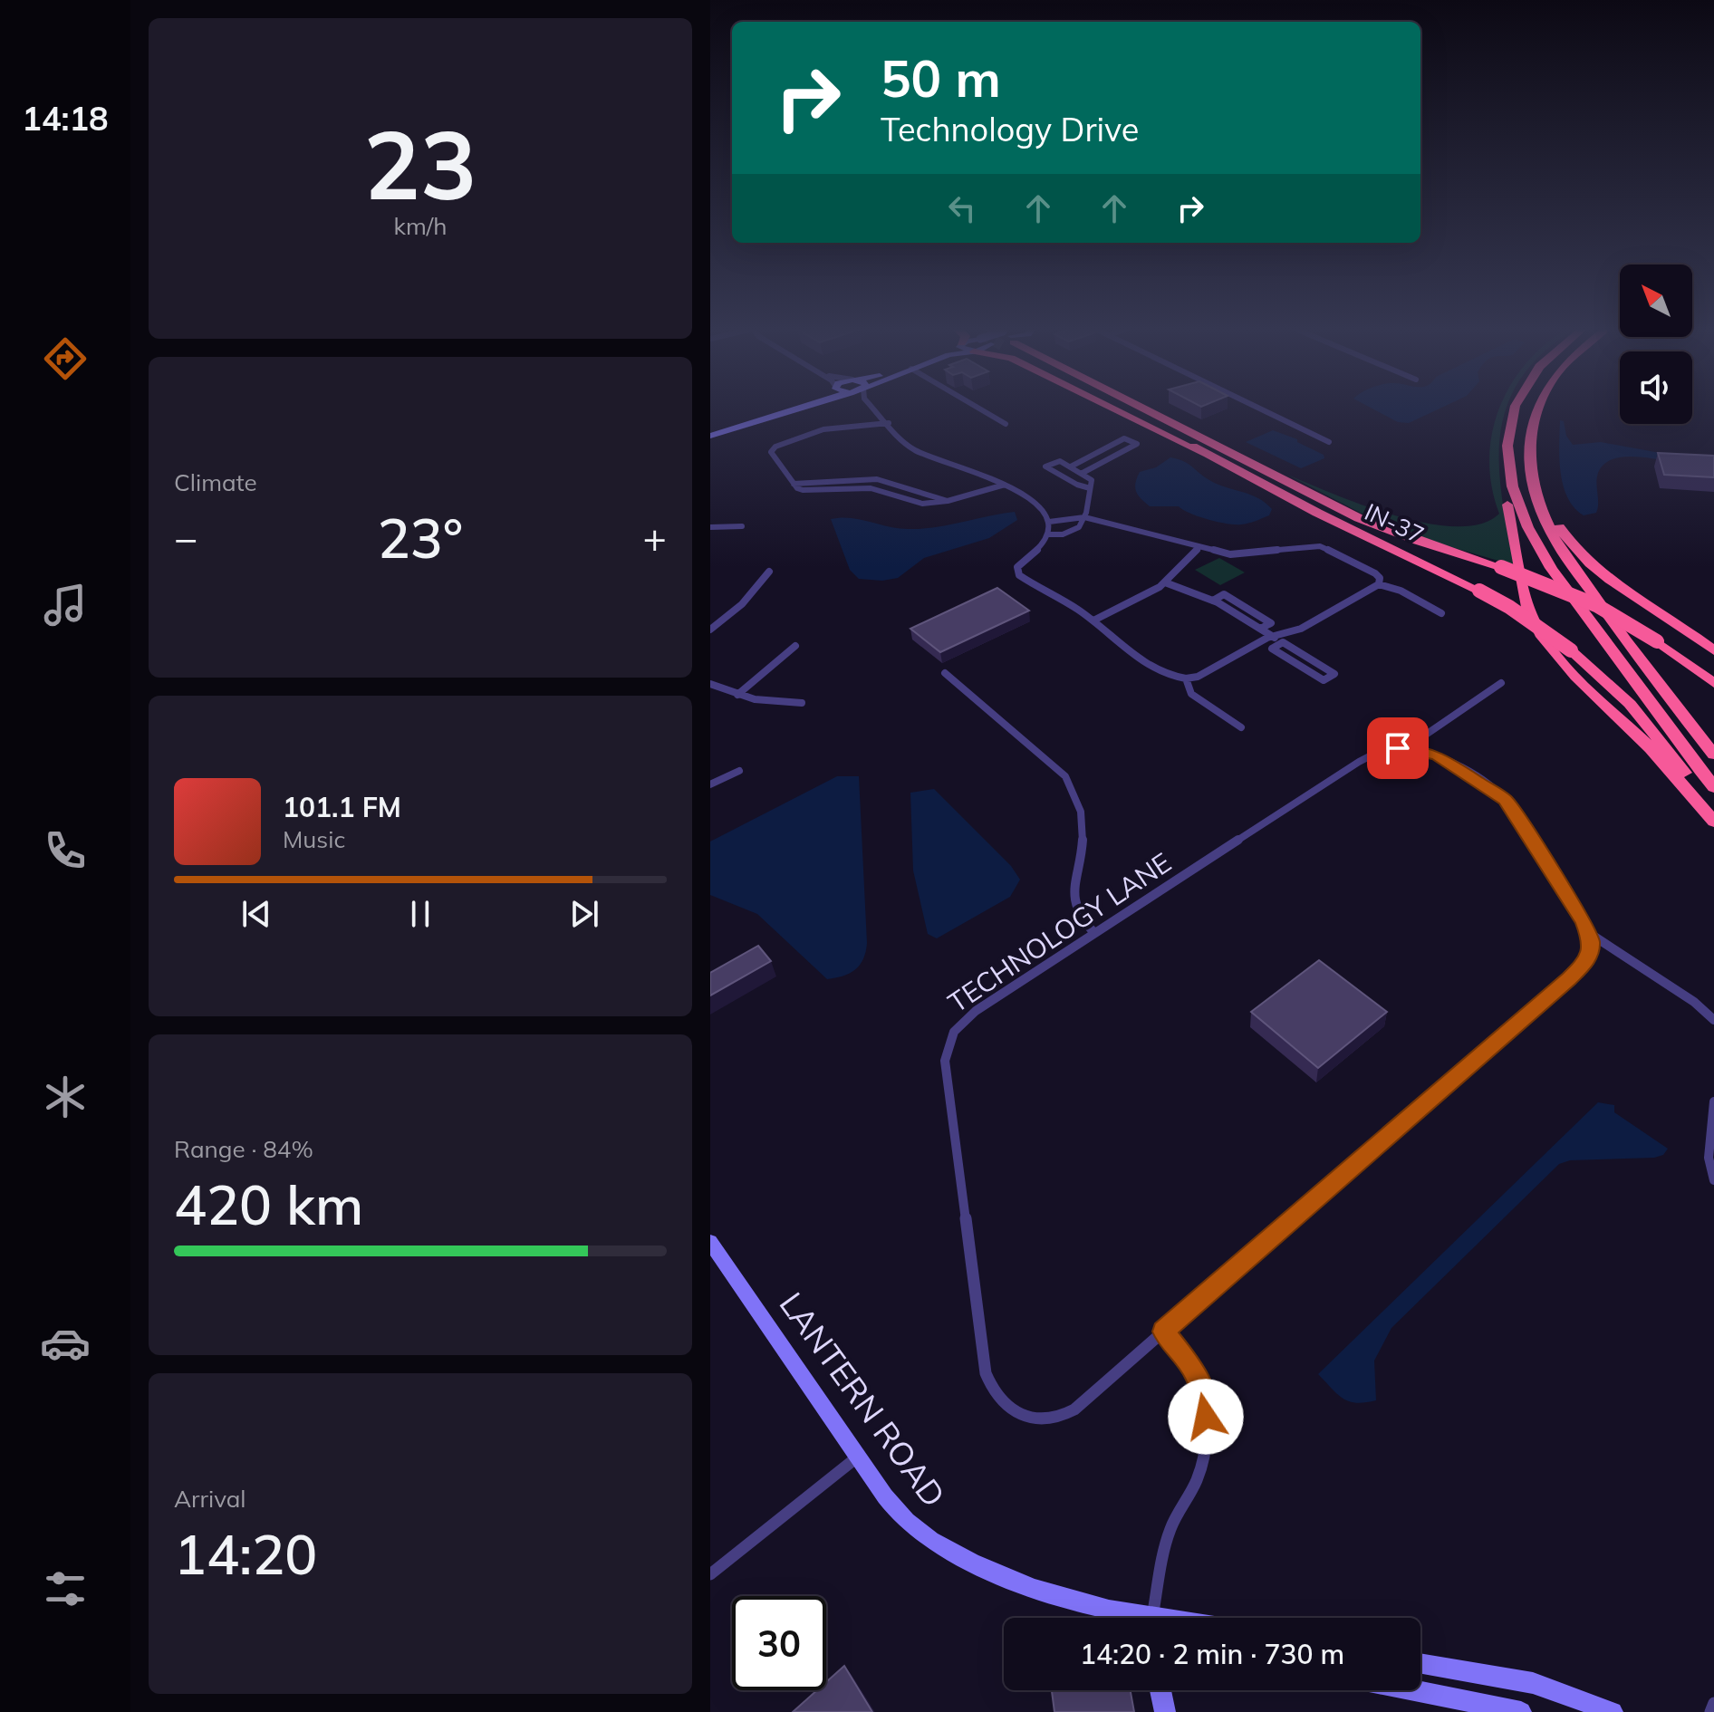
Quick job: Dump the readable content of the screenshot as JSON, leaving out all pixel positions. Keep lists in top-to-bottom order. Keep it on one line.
{"streets":{"highway":["IN-37"],"main road":["LANTERN ROAD"],"street":["TECHNOLOGY LANE"]},"north":"top left","page":{"tabs":"14:18","tile":[["23","km/h"],"Climate",["Range · 84%","420 km"],["Arrival","14:20"]],"turn":["50 m","Technology Drive"],"heat":["−","23°","+"],"song":["101.1 FM","Music"],"limit":"30","trip":"14:20 · 2 min · 730 m"}}
